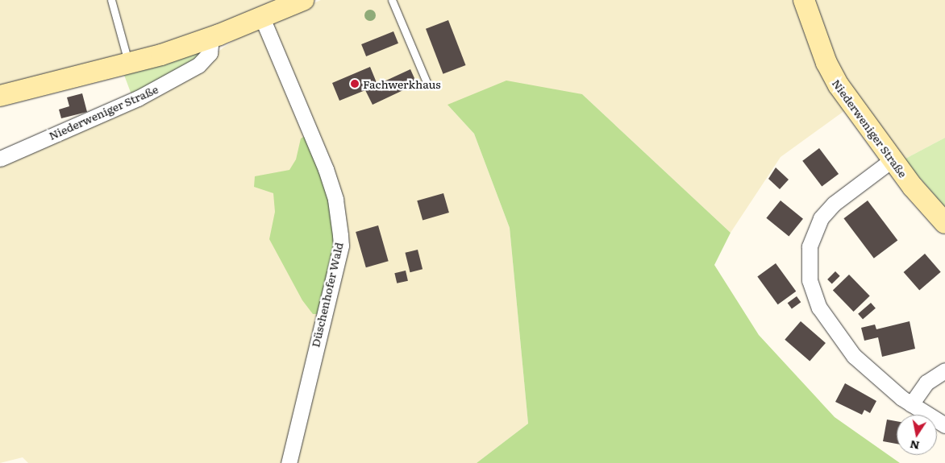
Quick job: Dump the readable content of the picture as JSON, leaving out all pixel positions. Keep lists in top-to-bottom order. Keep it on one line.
{"streets":{"street":["Niederweniger Straße","Düschenhofer Wald"]},"places":["Fachwerkhaus"],"north":"bottom"}
